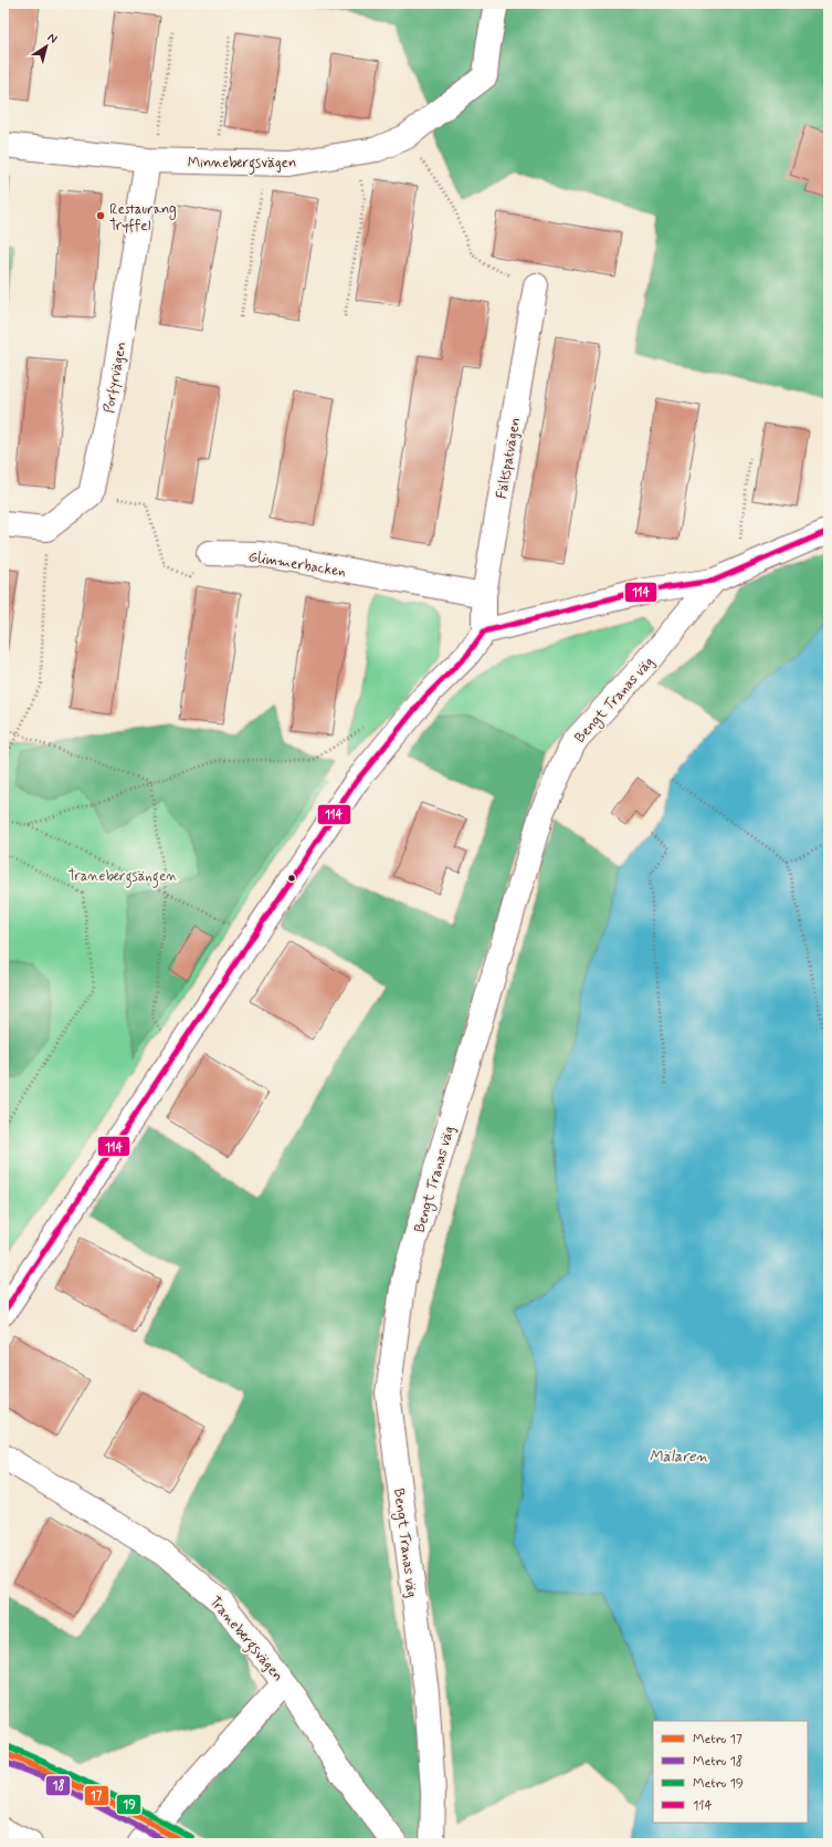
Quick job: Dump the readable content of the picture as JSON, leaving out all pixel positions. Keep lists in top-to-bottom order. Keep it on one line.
{"streets":{"street":["Minnebergsvägen","Porfyrvägen","Fältspatvägen","Glimmerbacken","Bengt Tranas väg","Tranebergsvägen"]},"crossings":[["Minnebergsvägen","Porfyrvägen"],["Fältspatvägen","Glimmerbacken"]],"water":["Mälaren"],"parks":["Tranebergsängen"],"places":["Restaurang Tryffel"],"lines":["transit line 114","metro line 19","metro line 17","metro line 18"],"legend":["Metro 17","Metro 18","Metro 19","114"],"north":"top right"}
